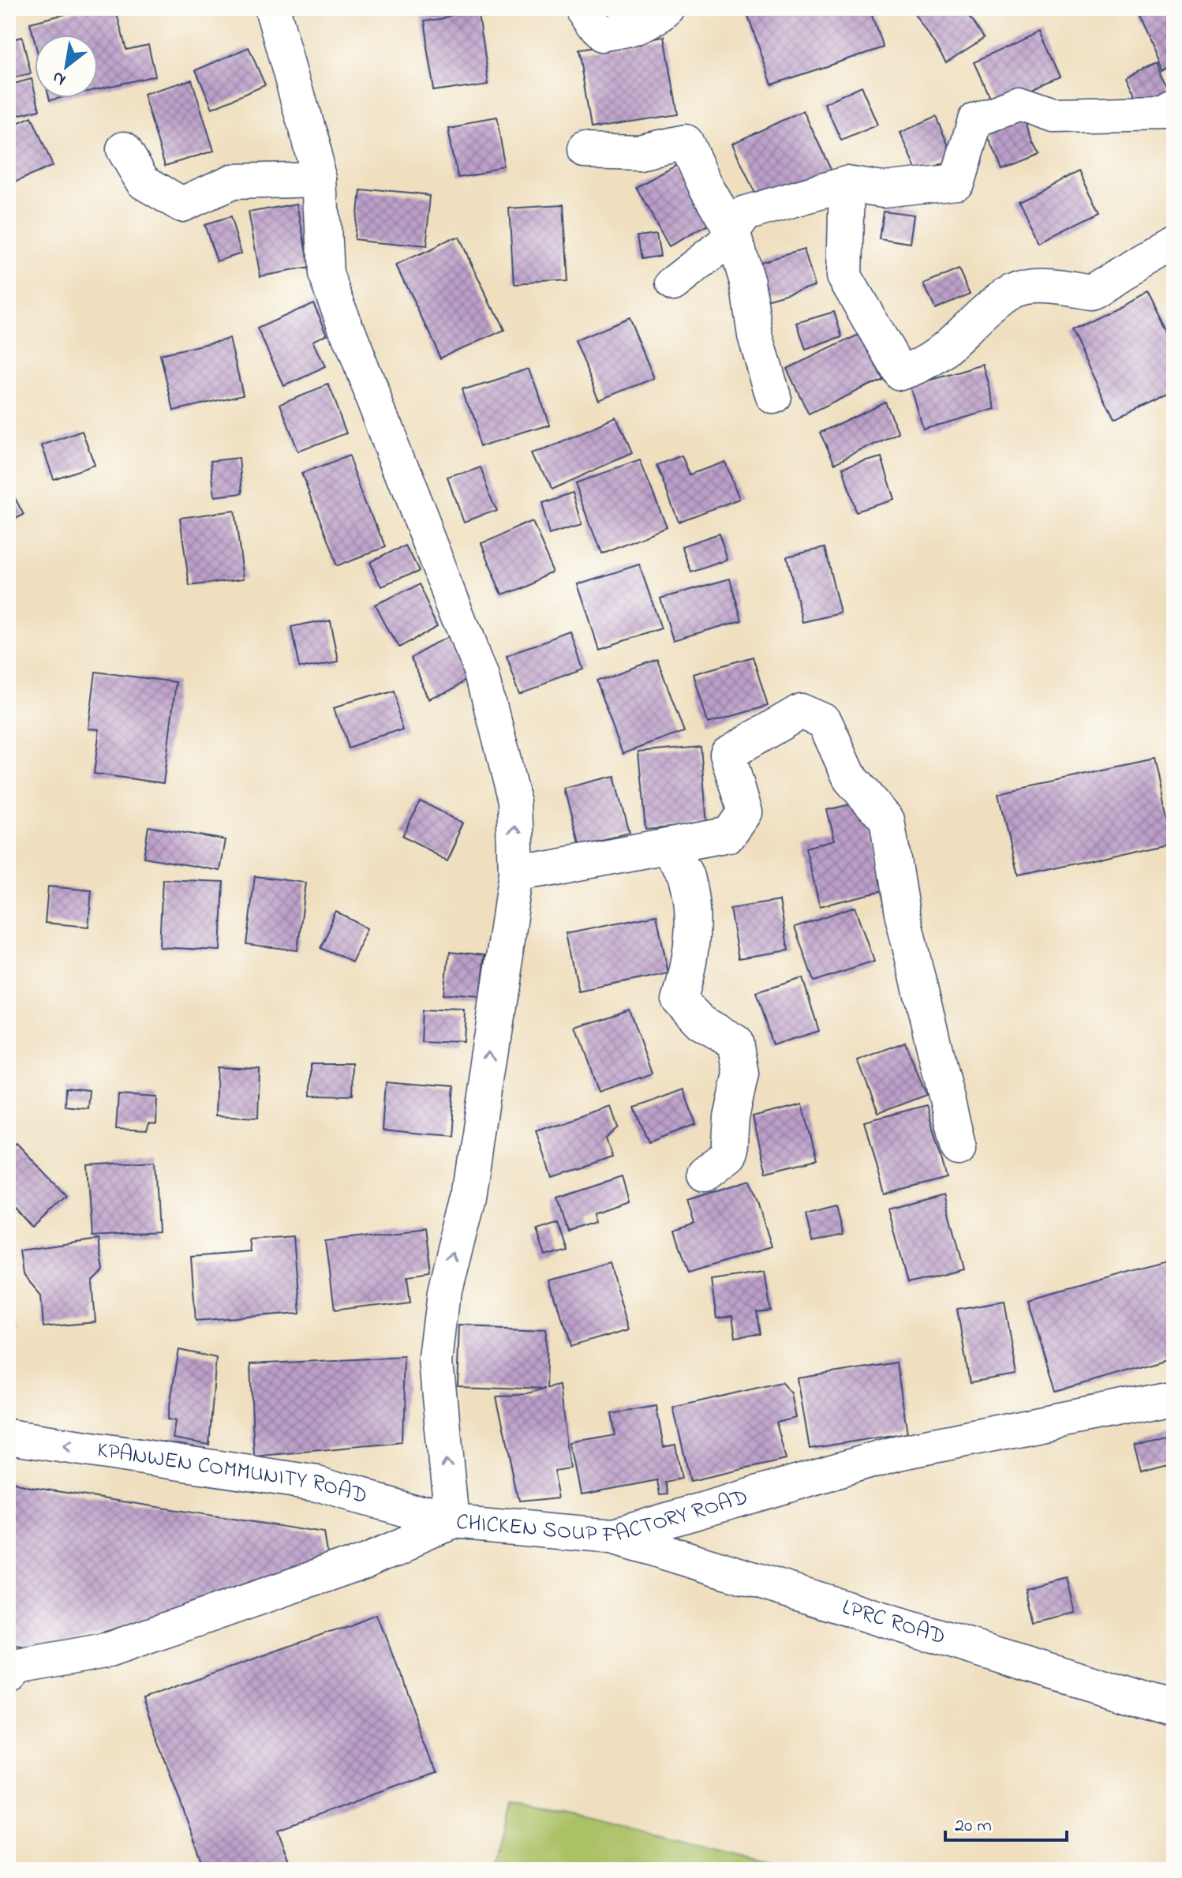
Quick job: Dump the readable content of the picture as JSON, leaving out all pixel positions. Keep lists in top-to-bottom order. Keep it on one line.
{"streets":{"street":["KPANWEN COMMUNITY ROAD","CHICKEN SOUP FACTORY ROAD","LPRC ROAD"]},"crossings":[["KPANWEN COMMUNITY ROAD","CHICKEN SOUP FACTORY ROAD"],["CHICKEN SOUP FACTORY ROAD","LPRC ROAD"]],"one_way":["KPANWEN COMMUNITY ROAD"],"scale_bar":"20 m","north":"bottom left"}
